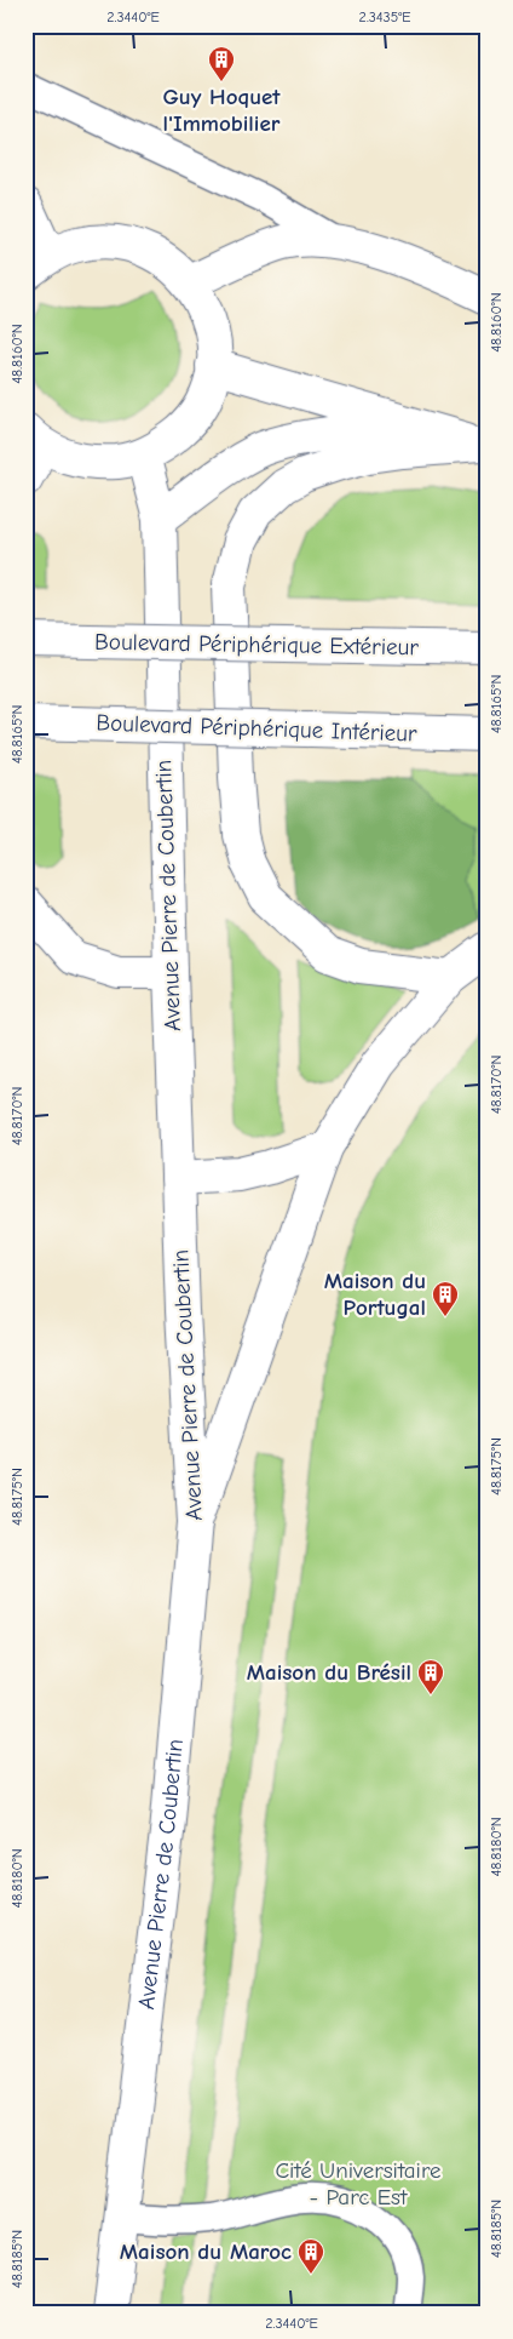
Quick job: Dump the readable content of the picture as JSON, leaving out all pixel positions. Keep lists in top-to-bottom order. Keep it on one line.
{"streets":{"main road":["Boulevard Périphérique Extérieur","Boulevard Périphérique Intérieur","Avenue Pierre de Coubertin"]},"parks":["Cité Universitaire - Parc Est"],"places":{"building":["Guy Hoquet l'Immobilier","Maison du Portugal","Maison du Brésil","Maison du Maroc"]},"coordinates":["2.3440°E","2.3435°E","48.8160°N","48.8165°N","48.8170°N","48.8175°N","48.8180°N","48.8185°N"]}
